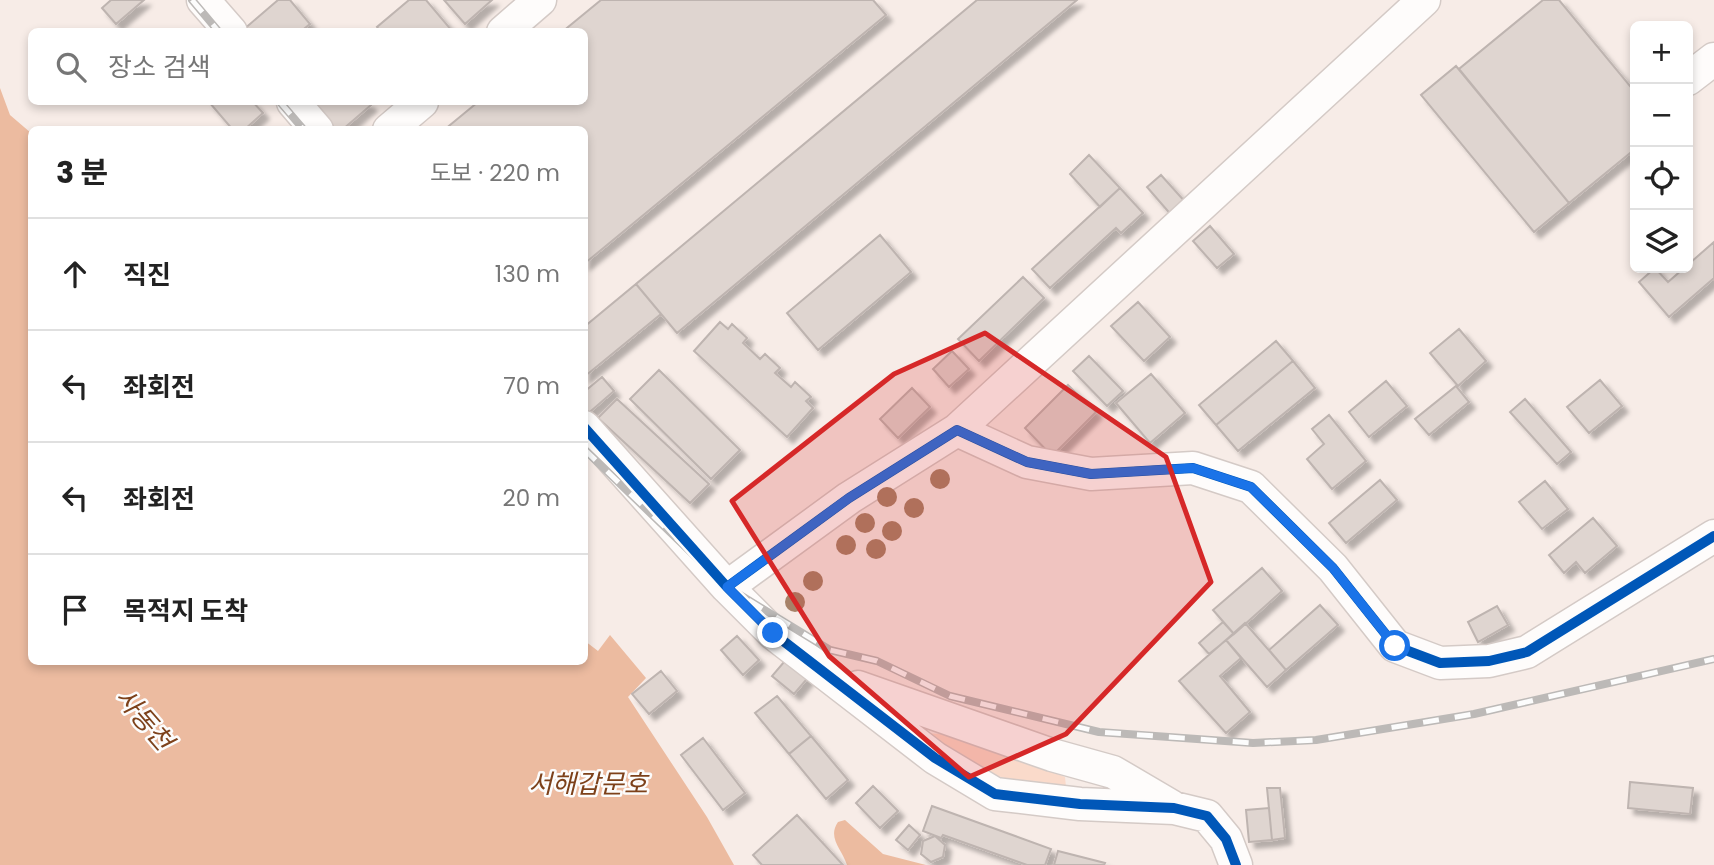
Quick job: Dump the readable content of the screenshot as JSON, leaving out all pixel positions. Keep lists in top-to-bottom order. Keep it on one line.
{"water":["사동천","서해갑문호"],"page":{"map_buttons":["+","−"],"search":"장소 검색","heading":["3 분","도보 · 220 m"],"list":[["직진","130 m"],["좌회전","70 m"],["좌회전","20 m"],"목적지 도착"]}}
